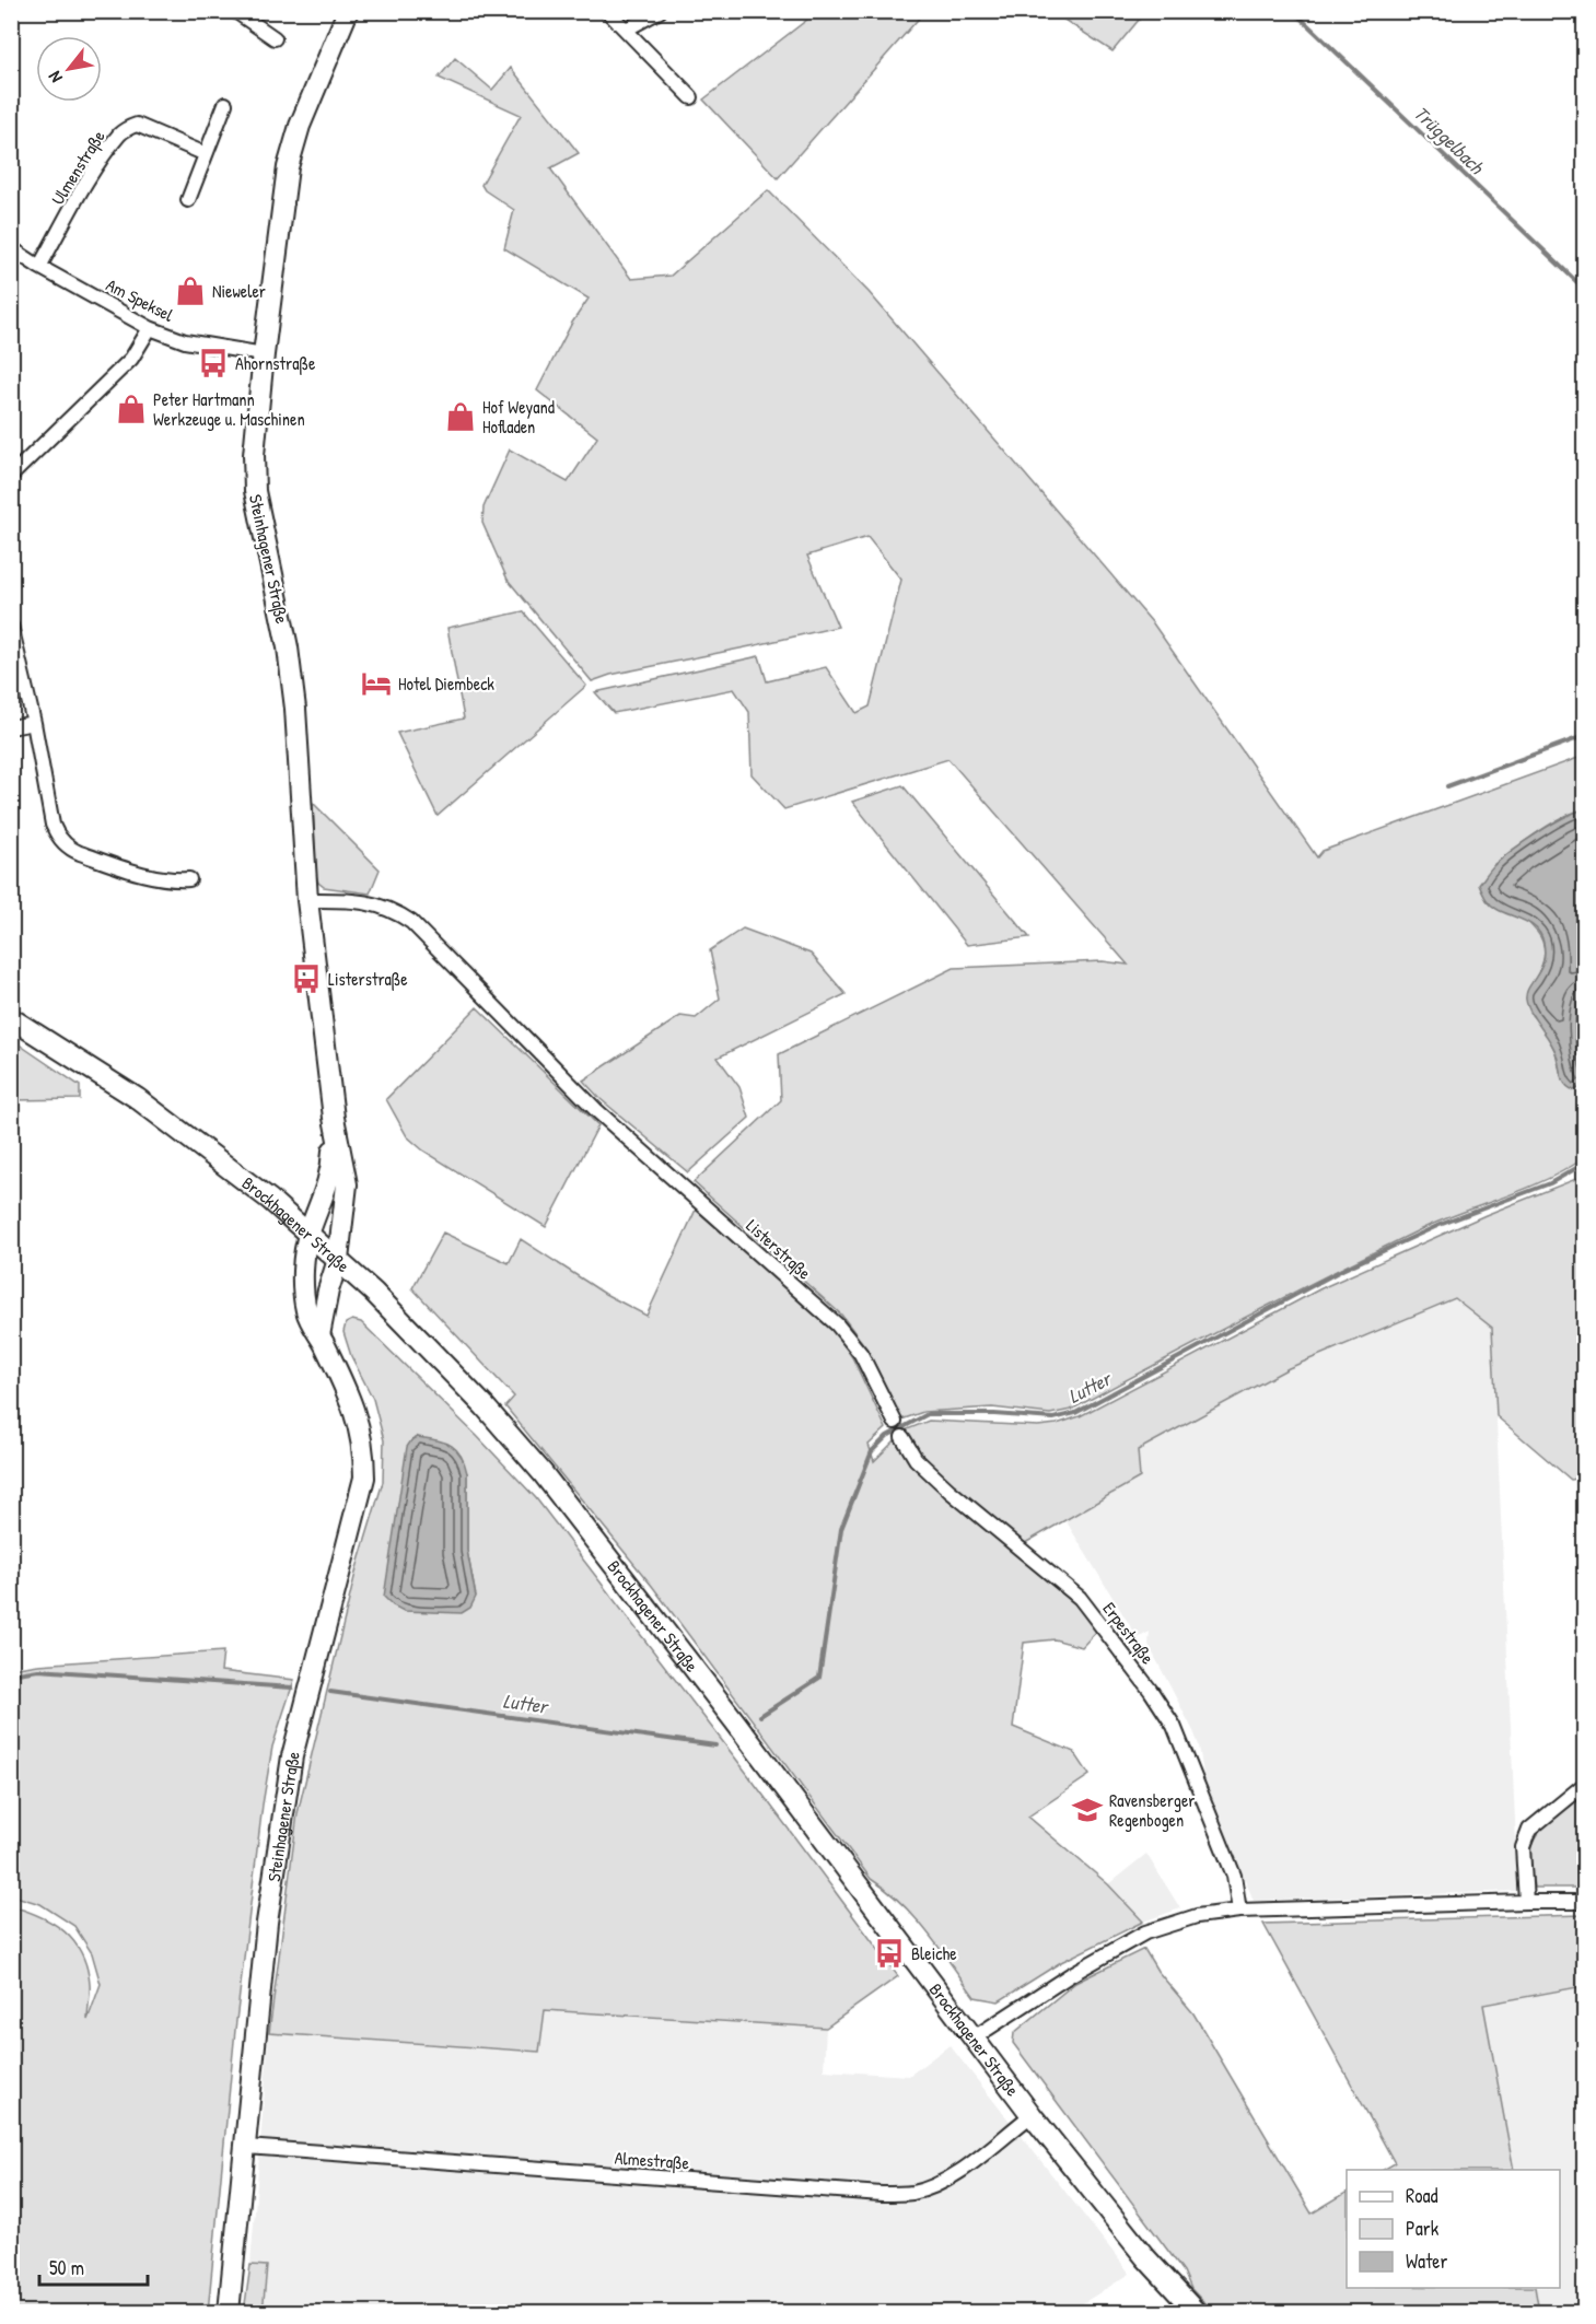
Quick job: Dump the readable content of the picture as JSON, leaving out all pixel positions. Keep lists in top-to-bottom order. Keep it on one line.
{"streets":{"main road":["Steinhagener Straße","Brockhagener Straße"],"street":["Ulmenstraße","Am Speksel","Listerstraße","Erpestraße","Almestraße"]},"crossings":[["Ulmenstraße","Am Speksel"],["Am Speksel","Steinhagener Straße"],["Steinhagener Straße","Brockhagener Straße"],["Steinhagener Straße","Listerstraße"],["Steinhagener Straße","Almestraße"],["Brockhagener Straße","Almestraße"]],"water":["Trüggelbach","Lutter"],"places":{"shop":["Nieweler","Peter Hartmann Werkzeuge u. Maschinen","Hof Weyand Hofladen"],"bus stop":["Ahornstraße","Listerstraße","Bleiche"],"hotel":["Hotel Diembeck"],"school or university":["Ravensberger Regenbogen"]},"legend":["Road","Park","Water"],"scale_bar":"50 m","north":"bottom left"}
